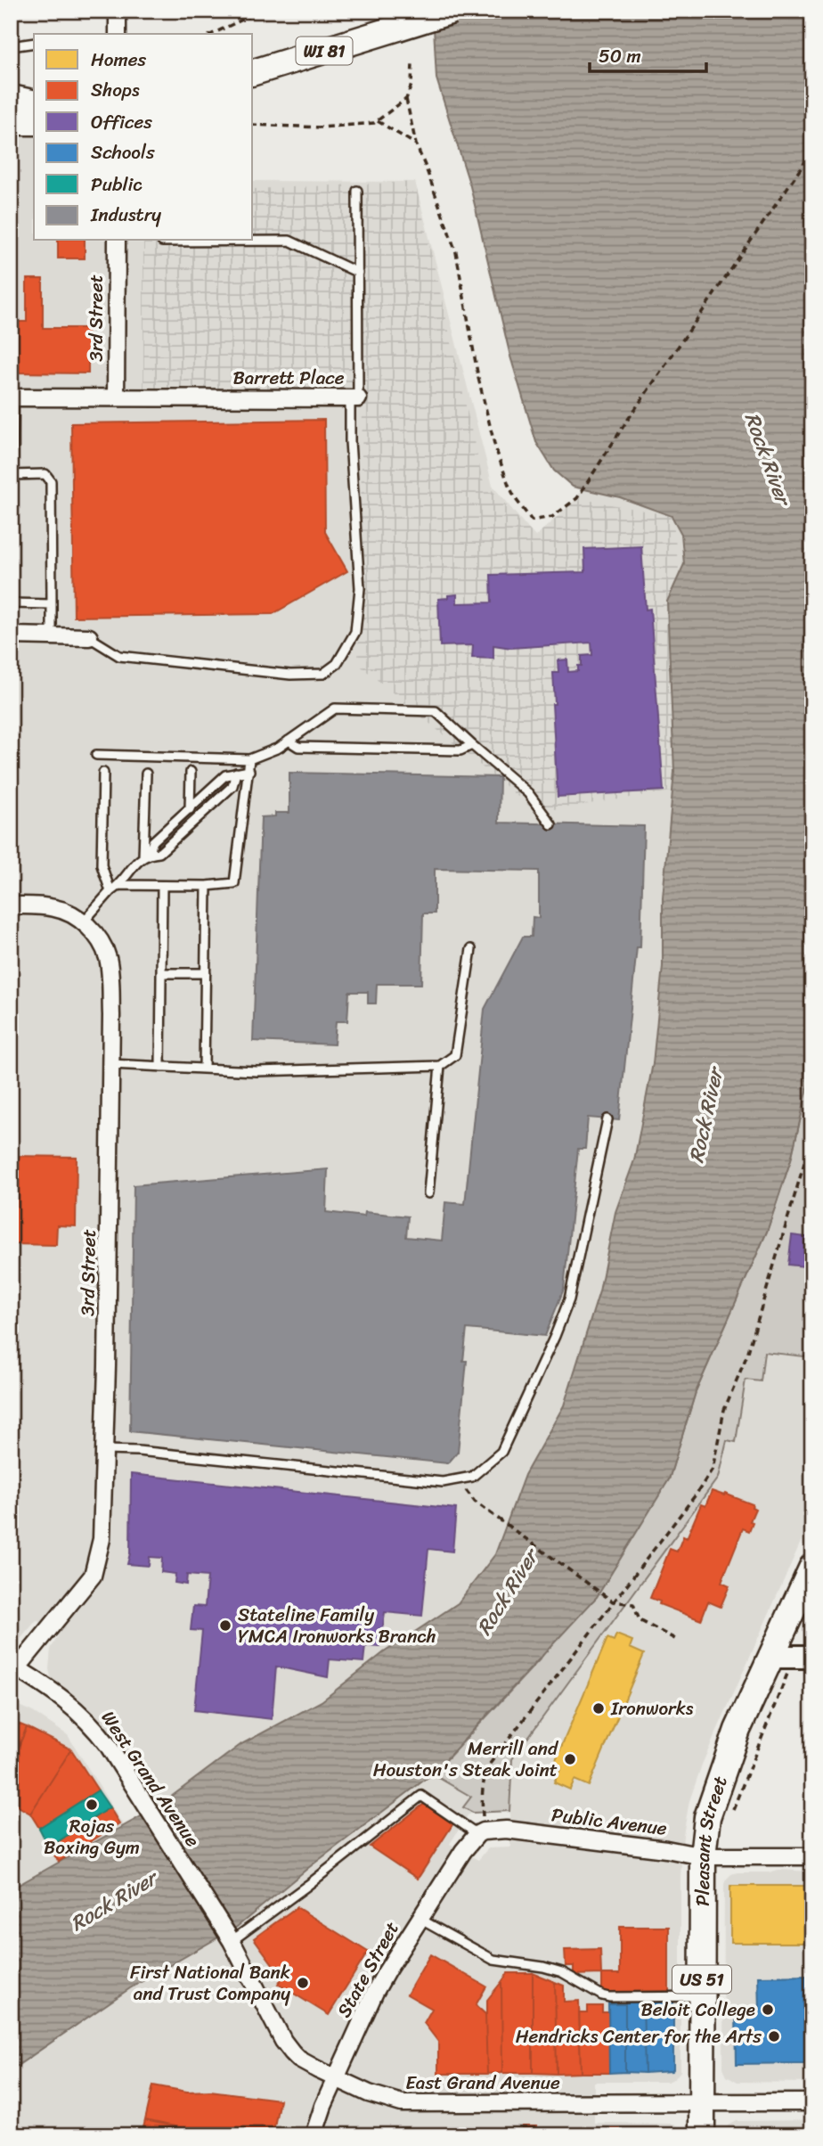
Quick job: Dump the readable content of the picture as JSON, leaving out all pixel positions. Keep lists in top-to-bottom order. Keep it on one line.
{"streets":{"main road":["WI 81","Pleasant Street","US 51"],"street":["3rd Street","Barrett Place","West Grand Avenue","Public Avenue","State Street","East Grand Avenue"]},"crossings":[["3rd Street","Barrett Place"],["3rd Street","West Grand Avenue"],["West Grand Avenue","East Grand Avenue"],["Public Avenue","Pleasant Street"],["Public Avenue","State Street"],["Pleasant Street","East Grand Avenue"],["State Street","East Grand Avenue"]],"water":["Rock River"],"places":["Stateline Family YMCA Ironworks Branch","Ironworks","Merrill and Houston's Steak Joint","Rojas Boxing Gym","First National Bank and Trust Company","Beloit College","Hendricks Center for the Arts"],"legend":["Homes","Shops","Offices","Schools","Public","Industry"],"scale_bar":"50 m"}
